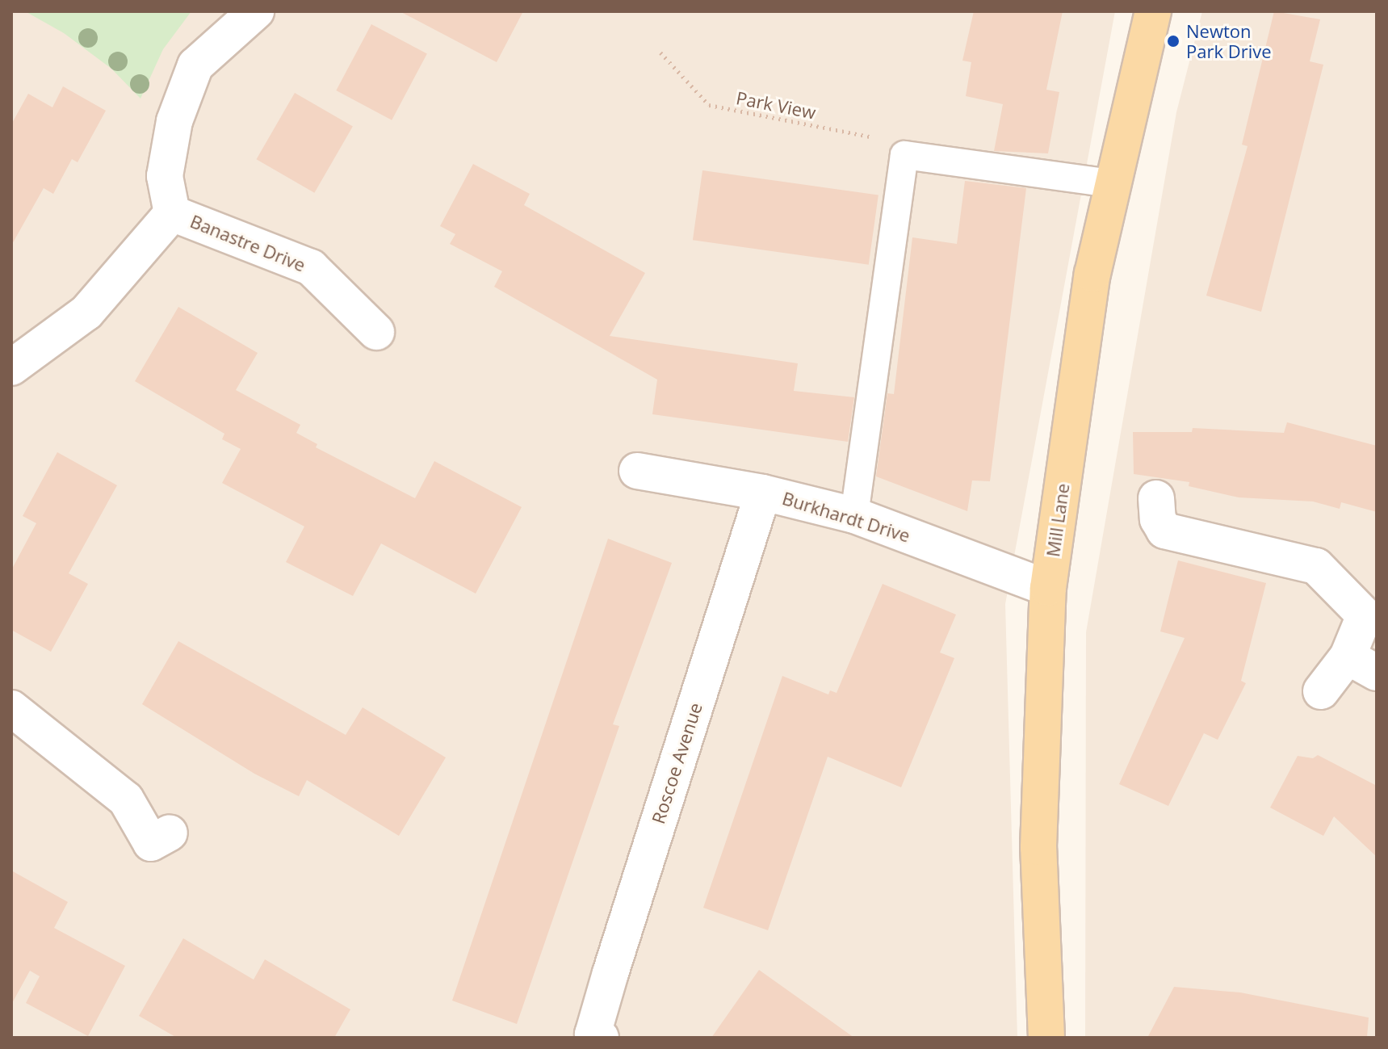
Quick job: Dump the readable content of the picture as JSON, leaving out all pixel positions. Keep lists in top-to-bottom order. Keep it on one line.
{"streets":{"main road":["Mill Lane"],"street":["Banastre Drive","Burkhardt Drive","Roscoe Avenue"],"path":["Park View"]},"crossings":[["Burkhardt Drive","Mill Lane"],["Burkhardt Drive","Roscoe Avenue"]],"places":["Newton Park Drive"]}
